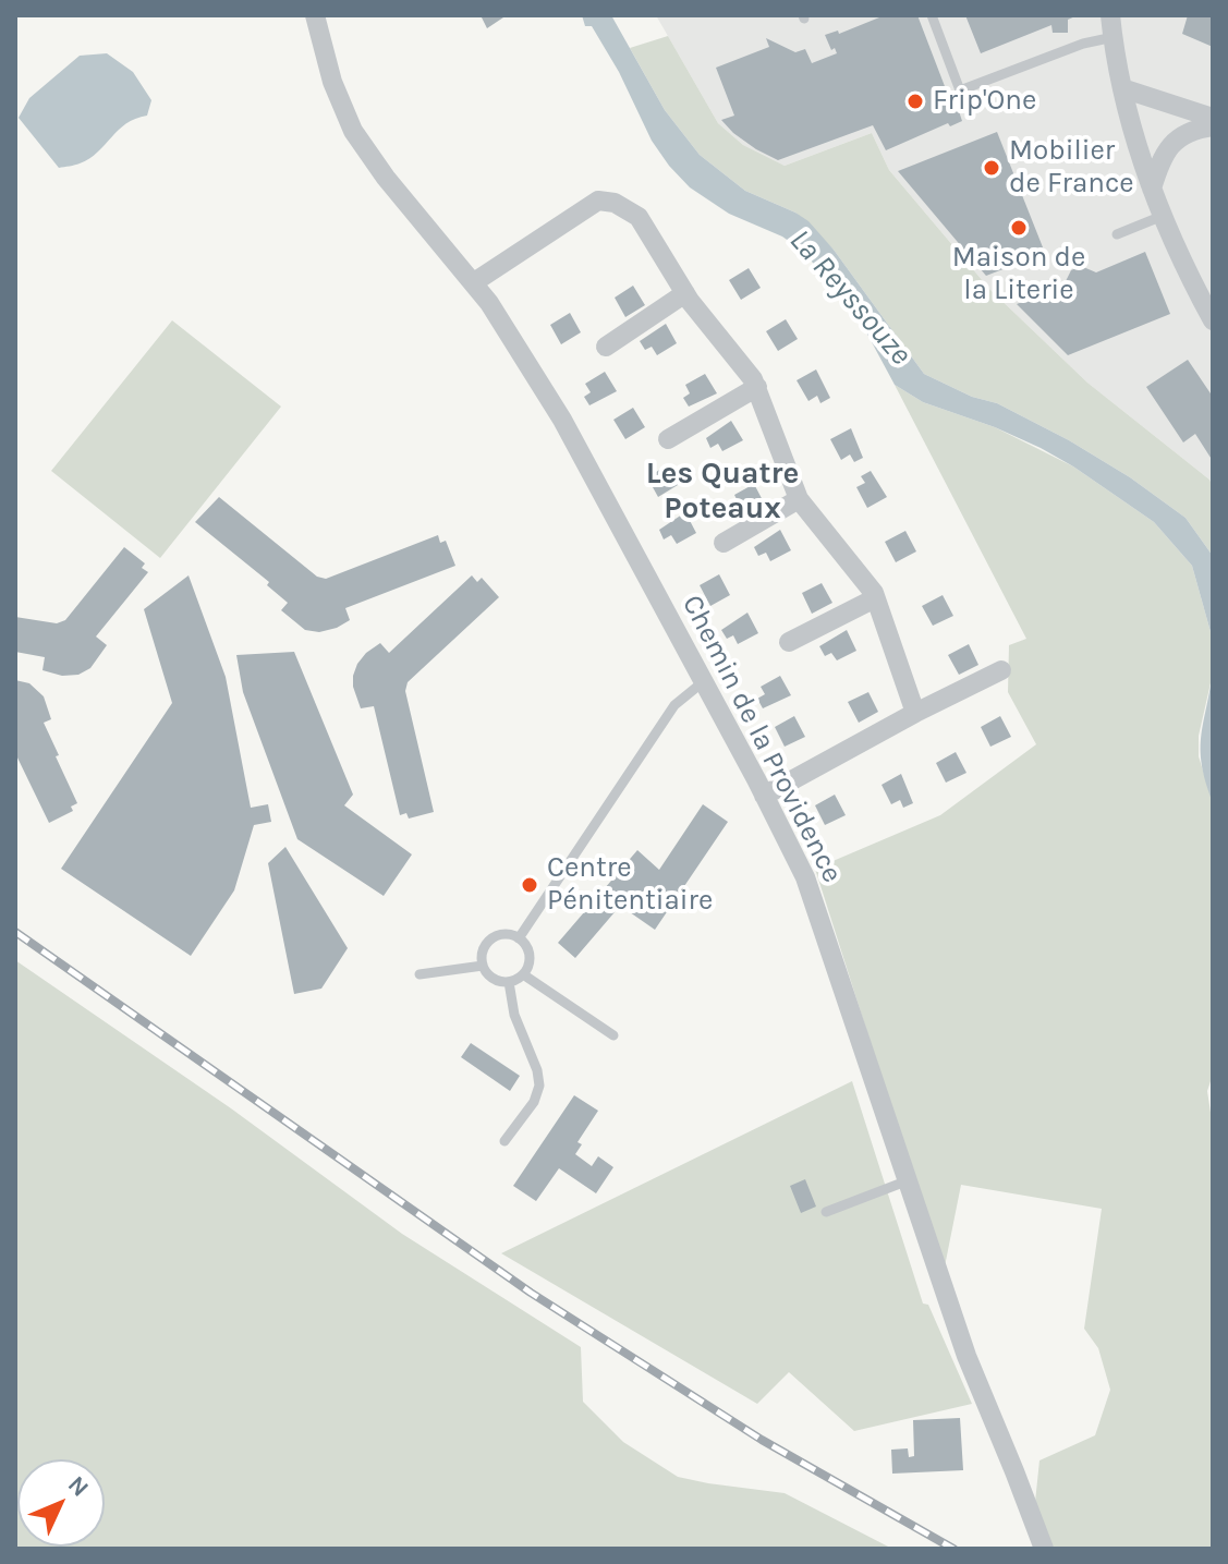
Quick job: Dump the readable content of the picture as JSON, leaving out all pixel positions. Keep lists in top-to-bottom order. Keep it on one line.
{"streets":{"street":["Chemin de la Providence"]},"districts":["Les Quatre Poteaux"],"water":["La Reyssouze"],"places":["Frip'One","Mobilier de France","Maison de la Literie","Centre Pénitentiaire"],"north":"top right"}
